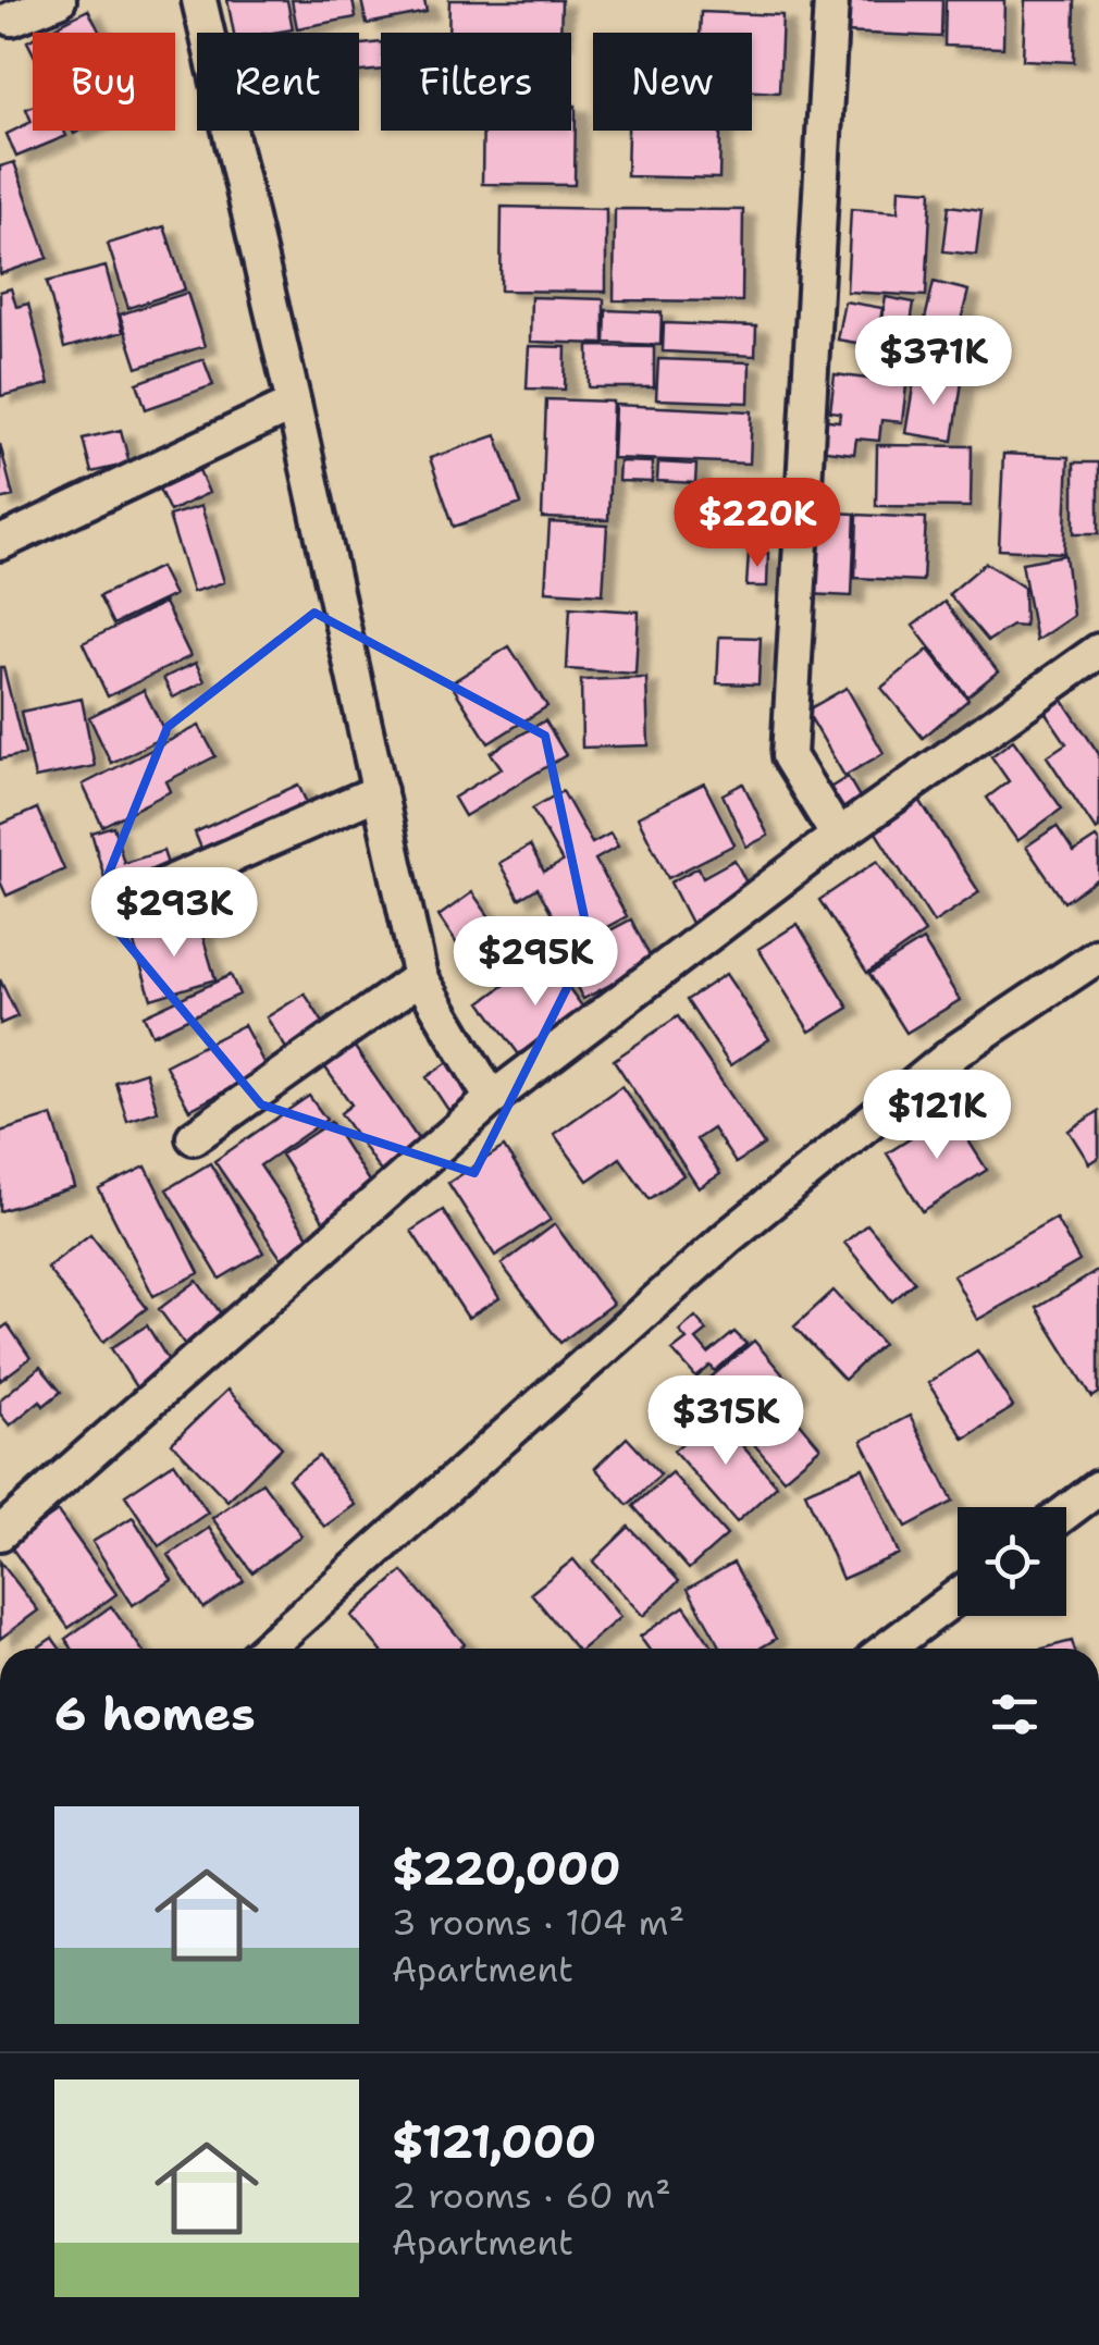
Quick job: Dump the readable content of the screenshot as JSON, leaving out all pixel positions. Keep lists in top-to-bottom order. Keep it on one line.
{"page":{"chip":["Buy","Rent","Filters","New"],"price":["$371K","$220K","$293K","$295K","$121K","$315K"],"heading":"6 homes","list":[{"name":"$220,000","note":"3 rooms · 104 m² · Apartment"},{"name":"$121,000","note":"2 rooms · 60 m² · Apartment"}]}}
